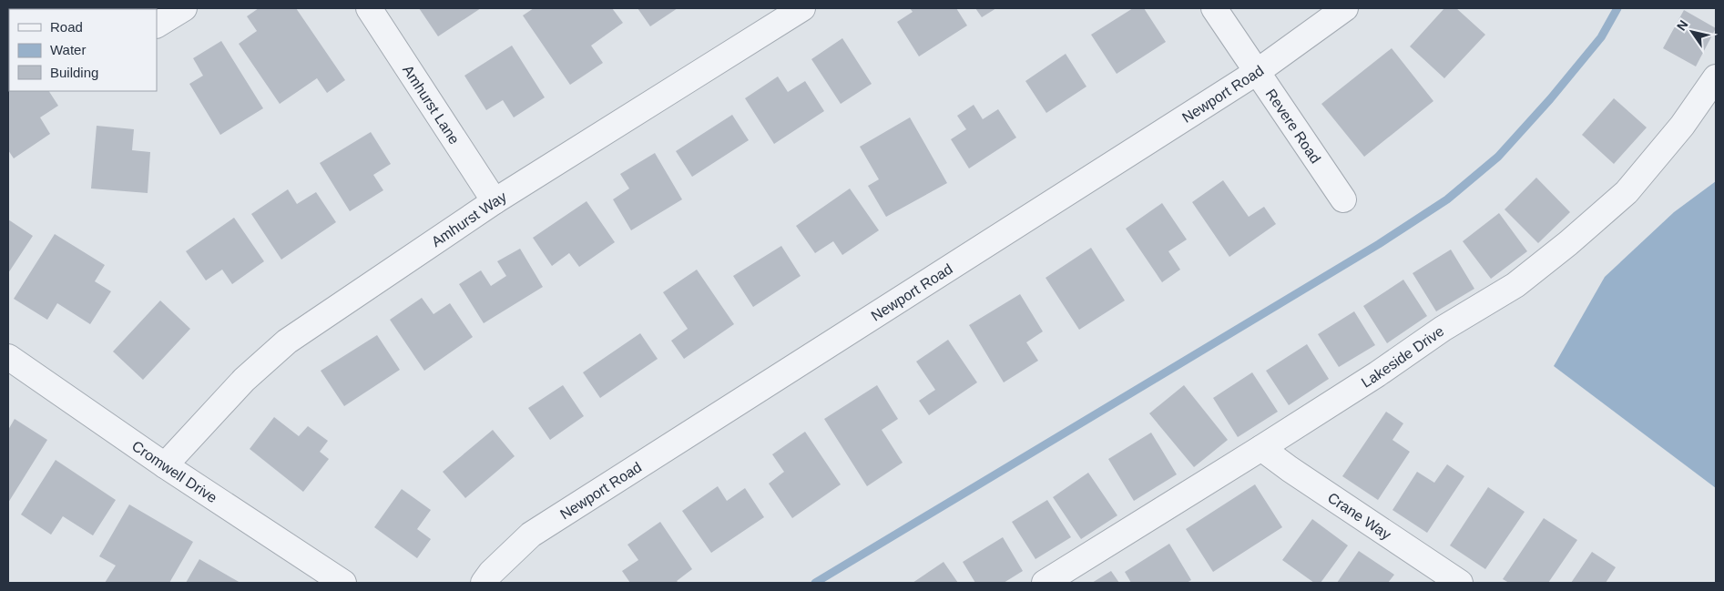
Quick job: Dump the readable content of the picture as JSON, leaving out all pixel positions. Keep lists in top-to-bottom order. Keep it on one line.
{"streets":{"street":["Newport Road","Amhurst Lane","Revere Road","Amhurst Way","Lakeside Drive","Cromwell Drive","Crane Way"]},"crossings":[["Newport Road","Revere Road"],["Amhurst Lane","Amhurst Way"],["Amhurst Way","Cromwell Drive"],["Lakeside Drive","Crane Way"]],"legend":["Road","Water","Building"],"north":"top left"}
